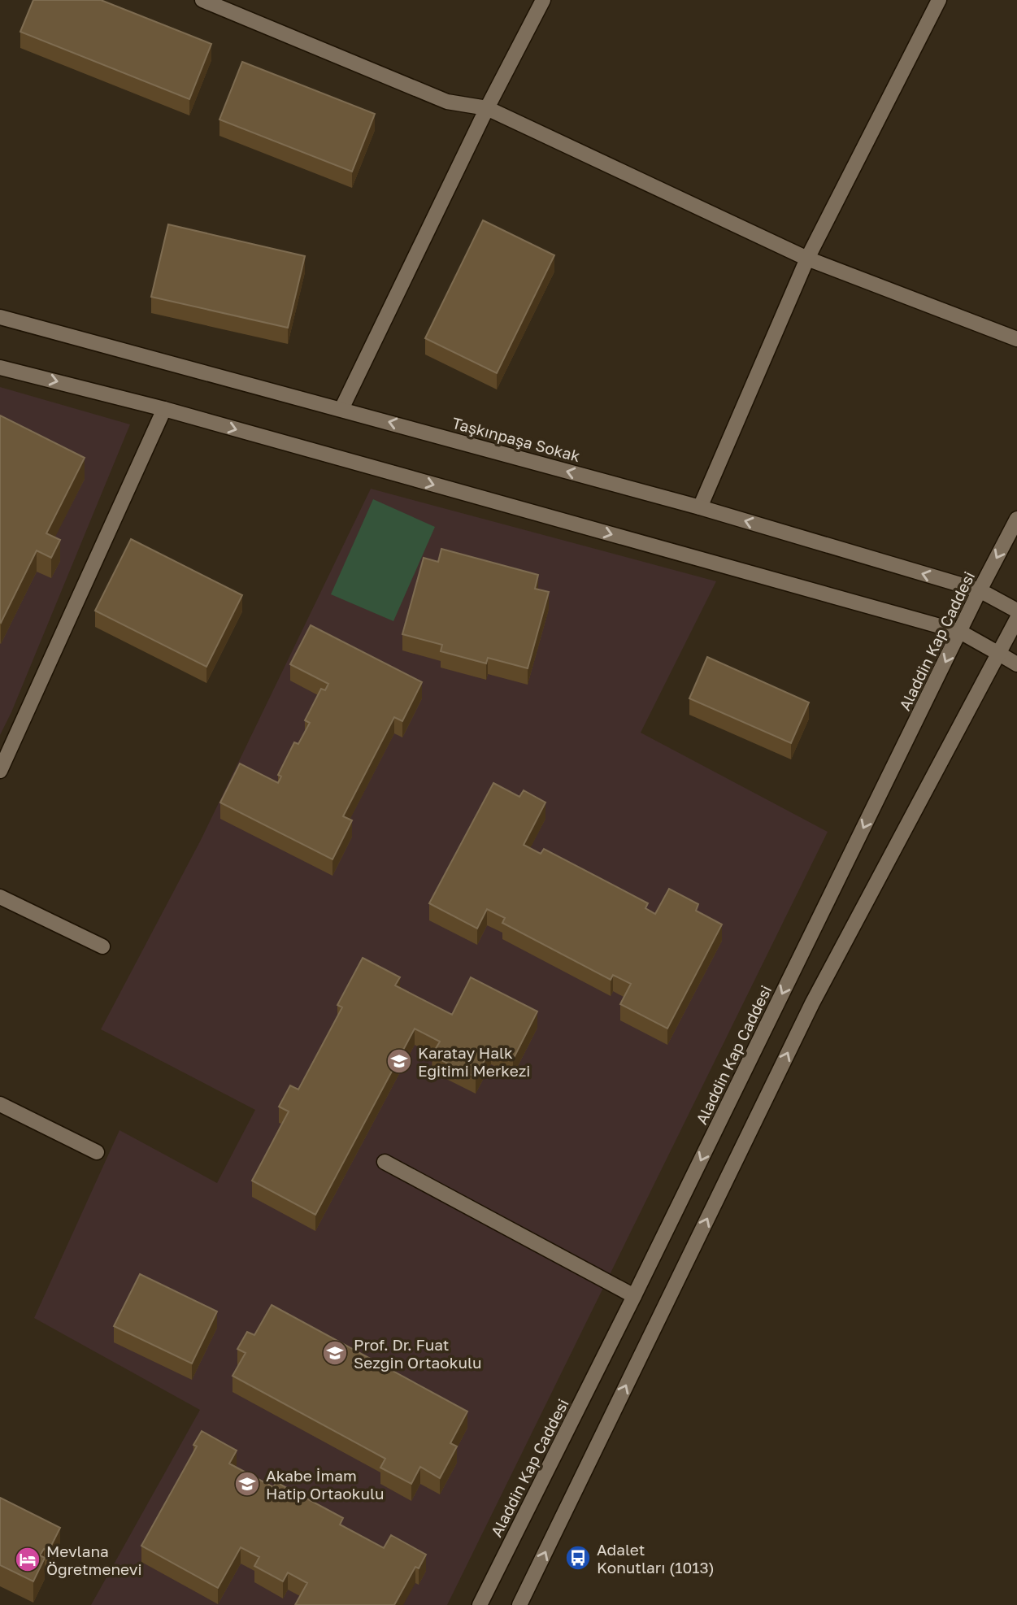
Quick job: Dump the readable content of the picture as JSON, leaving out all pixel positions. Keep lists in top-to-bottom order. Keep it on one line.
{"streets":{"street":["Taşkınpaşa Sokak","Aladdin Kap Caddesi"]},"crossings":[["Taşkınpaşa Sokak","Aladdin Kap Caddesi"]],"places":{"school or university":["Karatay Halk Eğitimi Merkezi","Prof. Dr. Fuat Sezgin Ortaokulu","Akabe İmam Hatip Ortaokulu"],"bus stop":["Adalet Konutları (1013)"],"hotel":["Mevlana Öğretmenevi"]}}
